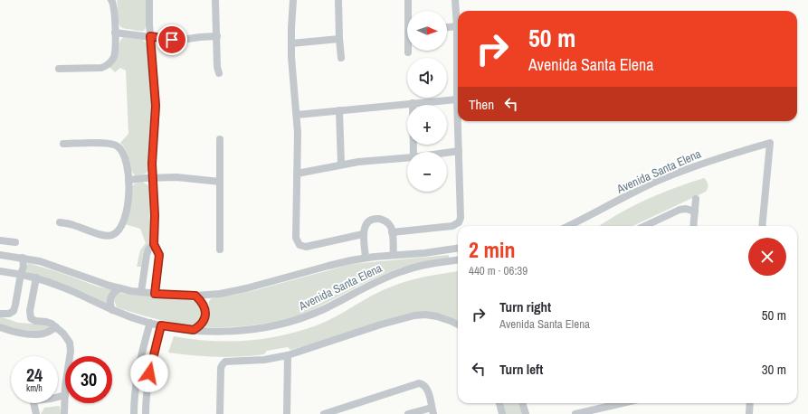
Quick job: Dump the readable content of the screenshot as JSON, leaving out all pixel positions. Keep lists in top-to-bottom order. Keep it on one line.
{"streets":{"street":["Avenida Santa Elena"]},"north":"right","page":{"map_buttons":["+","−"],"turn":["50 m","Avenida Santa Elena"],"then":"Then","heading":["2 min","440 m · 06:39"],"list":[{"name":"Turn right","note":"Avenida Santa Elena","value":"50 m"},{"name":"Turn left","value":"30 m"}],"speed":"24 km/h","limit":"30"}}
